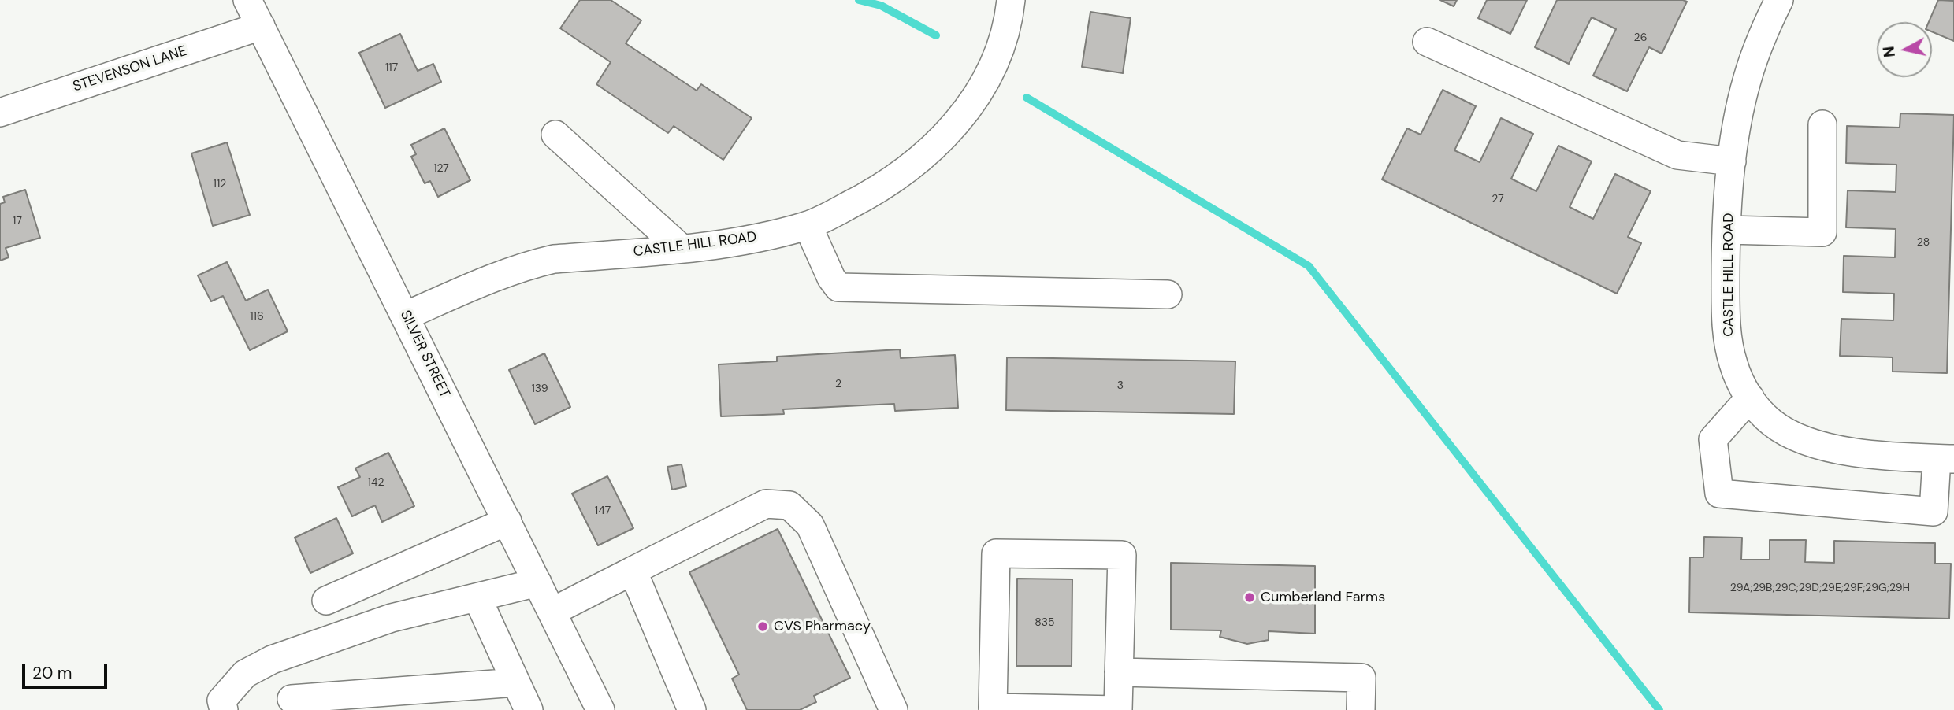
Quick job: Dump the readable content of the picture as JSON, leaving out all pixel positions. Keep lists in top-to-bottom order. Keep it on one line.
{"streets":{"street":["STEVENSON LANE","CASTLE HILL ROAD","SILVER STREET"]},"crossings":[["STEVENSON LANE","SILVER STREET"],["CASTLE HILL ROAD","SILVER STREET"]],"places":["Cumberland Farms","CVS Pharmacy"],"house_numbers":["26","117","127","112","27","17","28","116","2","3","139","142","147","29A;29B;29C;29D;29E;29F;29G;29H","835"],"scale_bar":"20 m","north":"left"}
